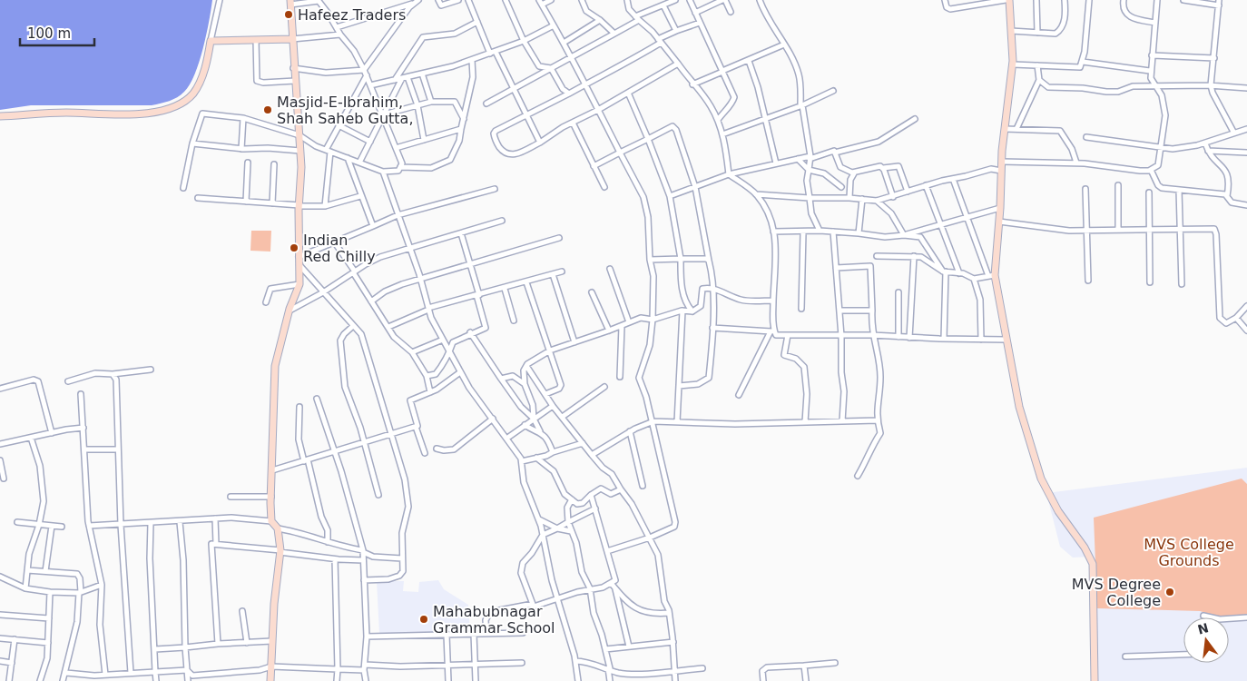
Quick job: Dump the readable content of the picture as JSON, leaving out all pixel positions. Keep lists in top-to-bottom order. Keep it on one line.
{"parks":["MVS College Grounds"],"places":["Hafeez Traders","Masjid-E-Ibrahim, Shah Saheb Gutta,","Indian Red Chilly","MVS Degree College","Mahabubnagar Grammar School"],"scale_bar":"100 m","north":"top"}
